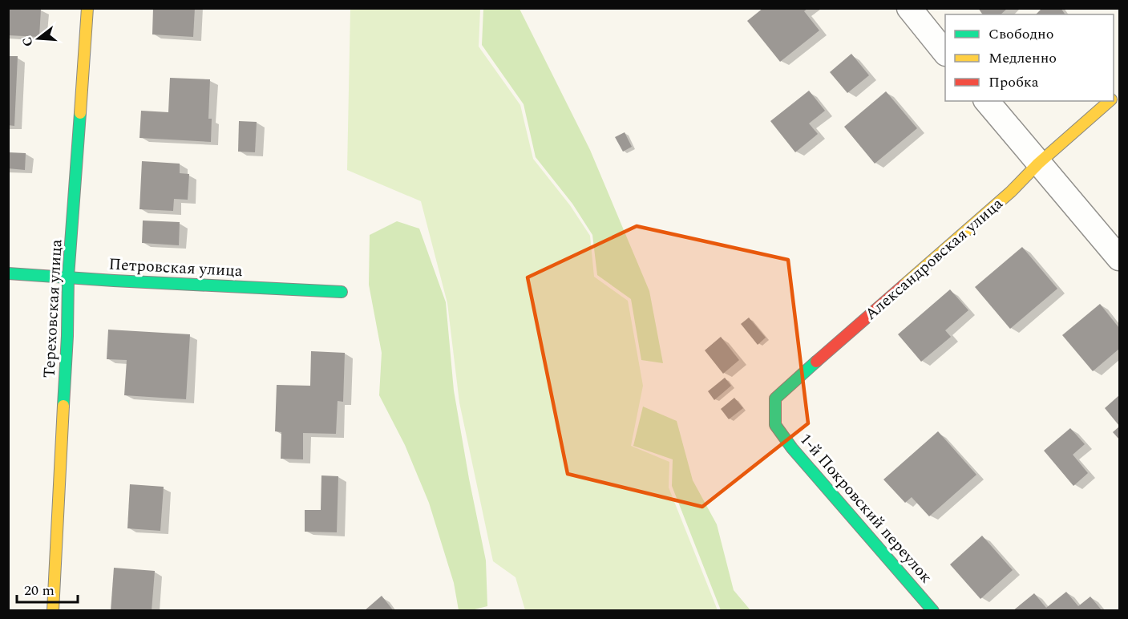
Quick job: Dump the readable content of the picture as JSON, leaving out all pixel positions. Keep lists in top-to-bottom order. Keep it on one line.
{"streets":{"street":["Александровская улица","Петровская улица","Тереховская улица","1-й Покровский переулок"]},"crossings":[["Александровская улица","1-й Покровский переулок"],["Петровская улица","Тереховская улица"]],"legend":["Свободно","Медленно","Пробка"],"scale_bar":"20 m","north":"left"}
